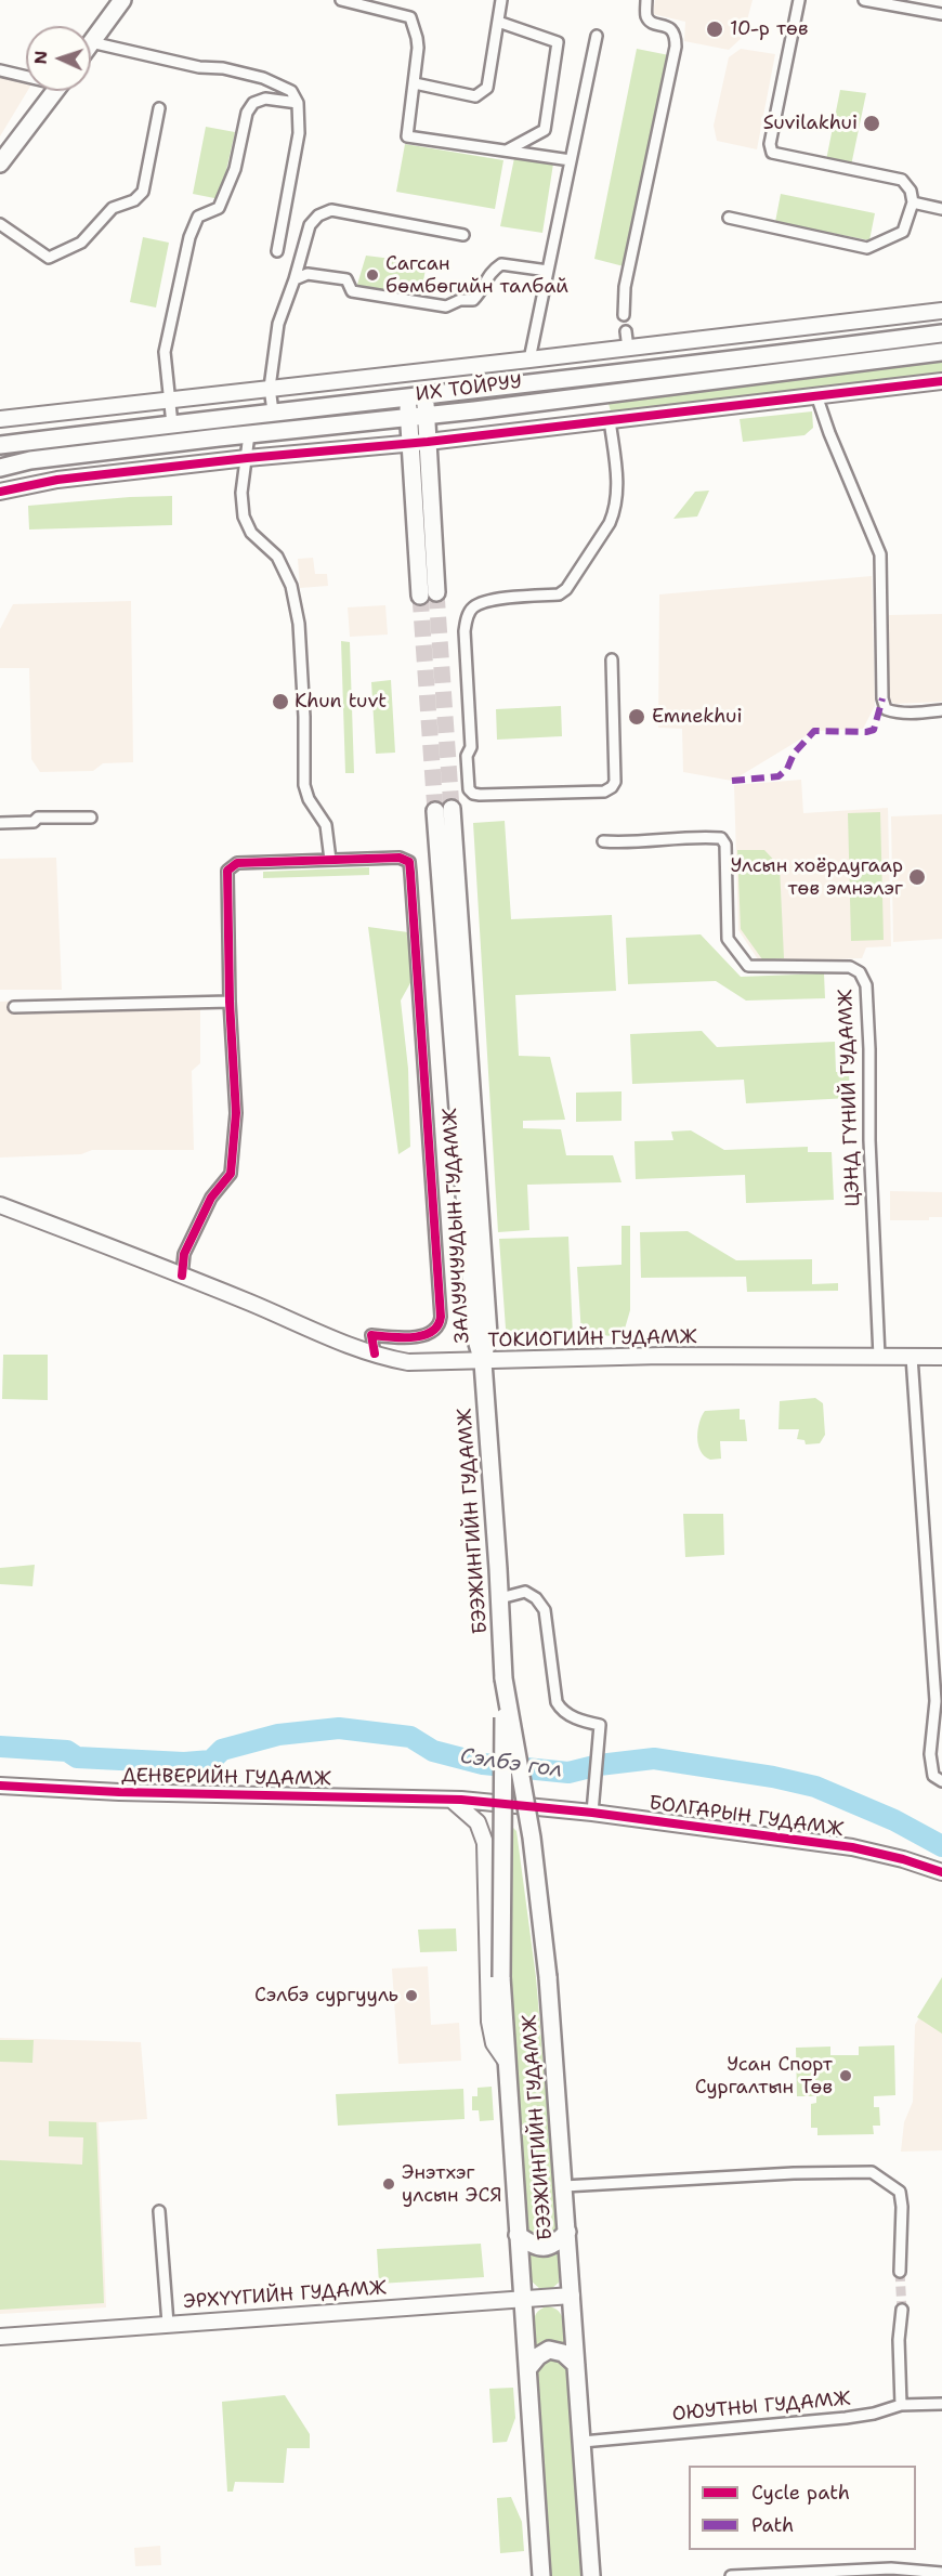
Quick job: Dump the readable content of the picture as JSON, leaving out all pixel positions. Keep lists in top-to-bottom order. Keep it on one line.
{"streets":{"main road":["ИХ ТОЙРУУ","ЗАЛУУЧУУДЫН ГУДАМЖ","БЭЭЖИНГИЙН ГУДАМЖ"],"street":["ЦЭНД ГҮНИЙ ГУДАМЖ","ТОКИОГИЙН ГУДАМЖ","ДЕНВЕРИЙН ГУДАМЖ","БОЛГАРЫН ГУДАМЖ","ЭРХҮҮГИЙН ГУДАМЖ","ОЮУТНЫ ГУДАМЖ"]},"crossings":[["ЦЭНД ГҮНИЙ ГУДАМЖ","ТОКИОГИЙН ГУДАМЖ"],["ЗАЛУУЧУУДЫН ГУДАМЖ","ТОКИОГИЙН ГУДАМЖ"],["ЗАЛУУЧУУДЫН ГУДАМЖ","БЭЭЖИНГИЙН ГУДАМЖ"],["ТОКИОГИЙН ГУДАМЖ","БЭЭЖИНГИЙН ГУДАМЖ"],["БЭЭЖИНГИЙН ГУДАМЖ","ЭРХҮҮГИЙН ГУДАМЖ"],["БЭЭЖИНГИЙН ГУДАМЖ","ОЮУТНЫ ГУДАМЖ"],["ДЕНВЕРИЙН ГУДАМЖ","БОЛГАРЫН ГУДАМЖ"]],"water":["Сэлбэ гол"],"places":["10-р төв","Suvilakhui","Сагсан бөмбөгийн талбай","Khun tuvt","Emnekhui","Улсын хоёрдугаар төв эмнэлэг","Сэлбэ сургууль","Усан Спорт Сургалтын Төв","Энэтхэг улсын ЭСЯ"],"legend":["Cycle path","Path"],"north":"left"}
